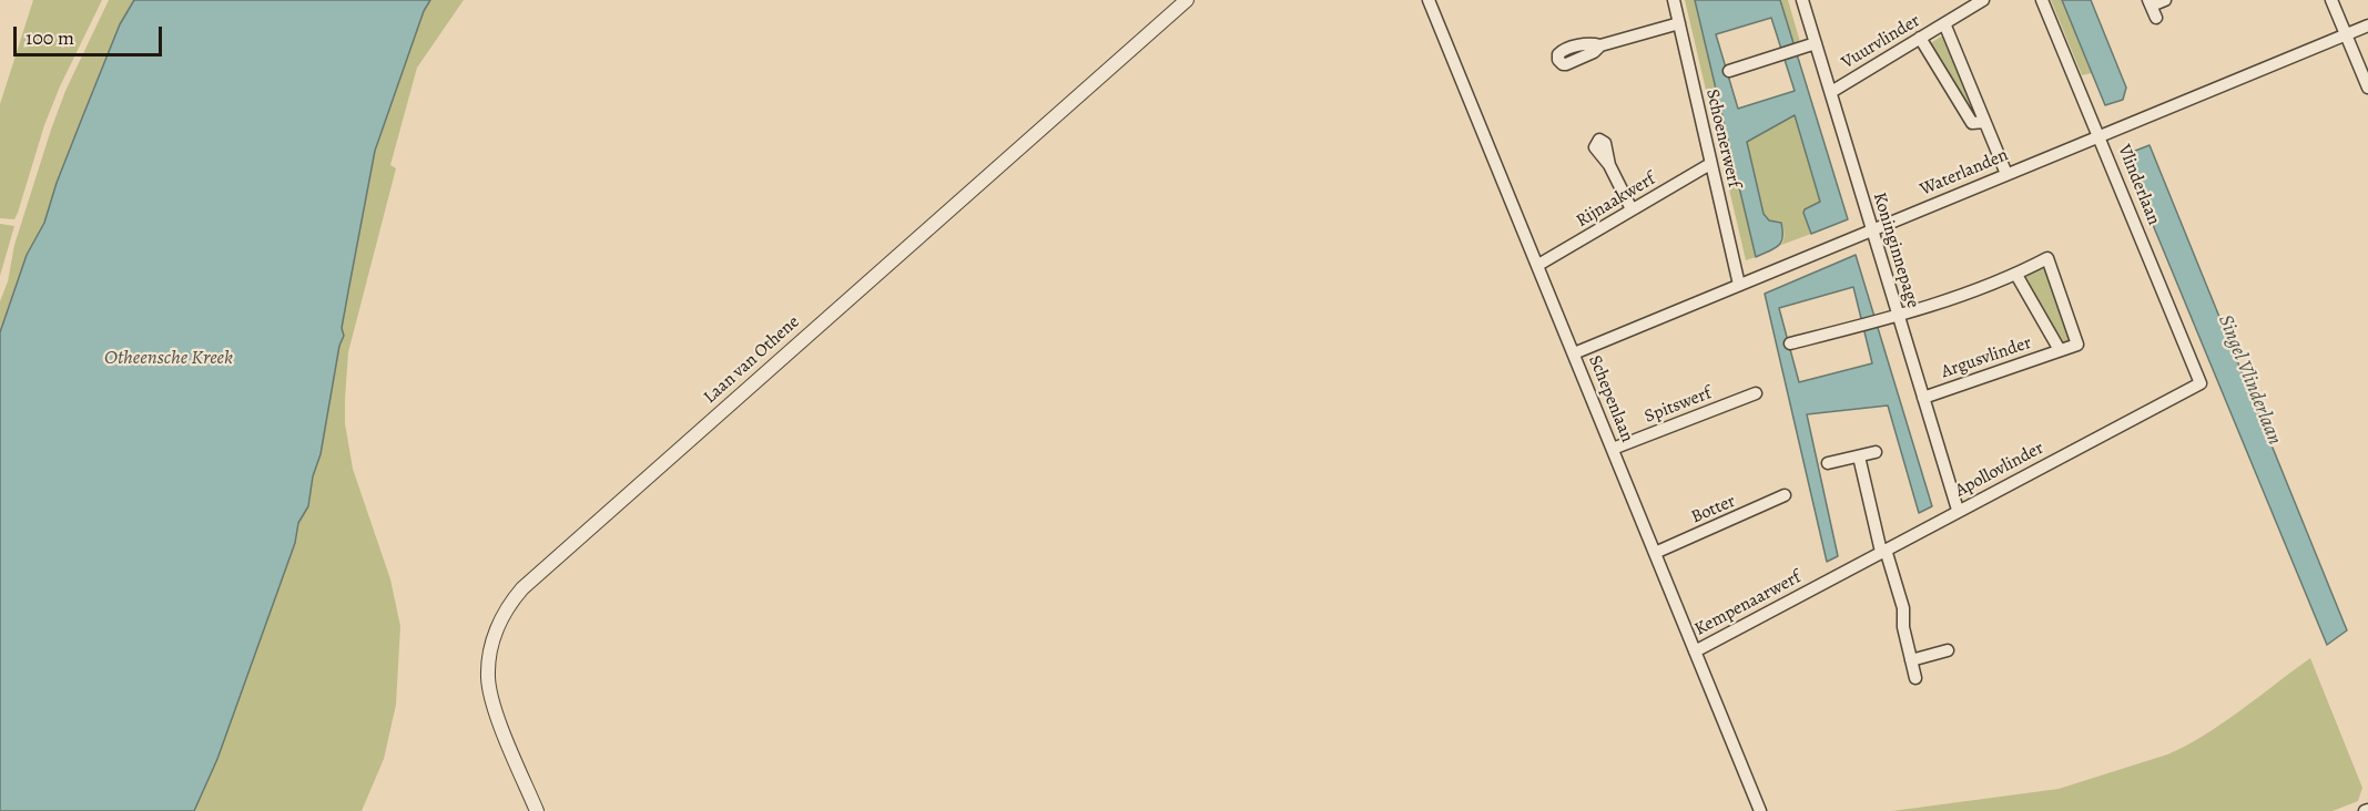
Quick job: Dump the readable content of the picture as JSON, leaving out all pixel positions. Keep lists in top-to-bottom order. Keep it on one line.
{"streets":{"street":["Vuurvlinder","Schoenerwerf","Waterlanden","Vlinderlaan","Rijnaakwerf","Koninginnepage","Argusvlinder","Laan van Othene","Schepenlaan","Spitswerf","Apollovlinder","Botter","Kempenaarwerf"]},"crossings":[["Vuurvlinder","Koninginnepage"],["Schoenerwerf","Waterlanden"],["Schoenerwerf","Rijnaakwerf"],["Waterlanden","Vlinderlaan"],["Waterlanden","Koninginnepage"],["Waterlanden","Schepenlaan"],["Vlinderlaan","Apollovlinder"],["Rijnaakwerf","Schepenlaan"],["Koninginnepage","Argusvlinder"],["Koninginnepage","Apollovlinder"],["Schepenlaan","Spitswerf"],["Schepenlaan","Botter"],["Schepenlaan","Kempenaarwerf"],["Apollovlinder","Kempenaarwerf"]],"water":["Otheensche Kreek","Singel Vlinderlaan"],"scale_bar":"100 m"}
